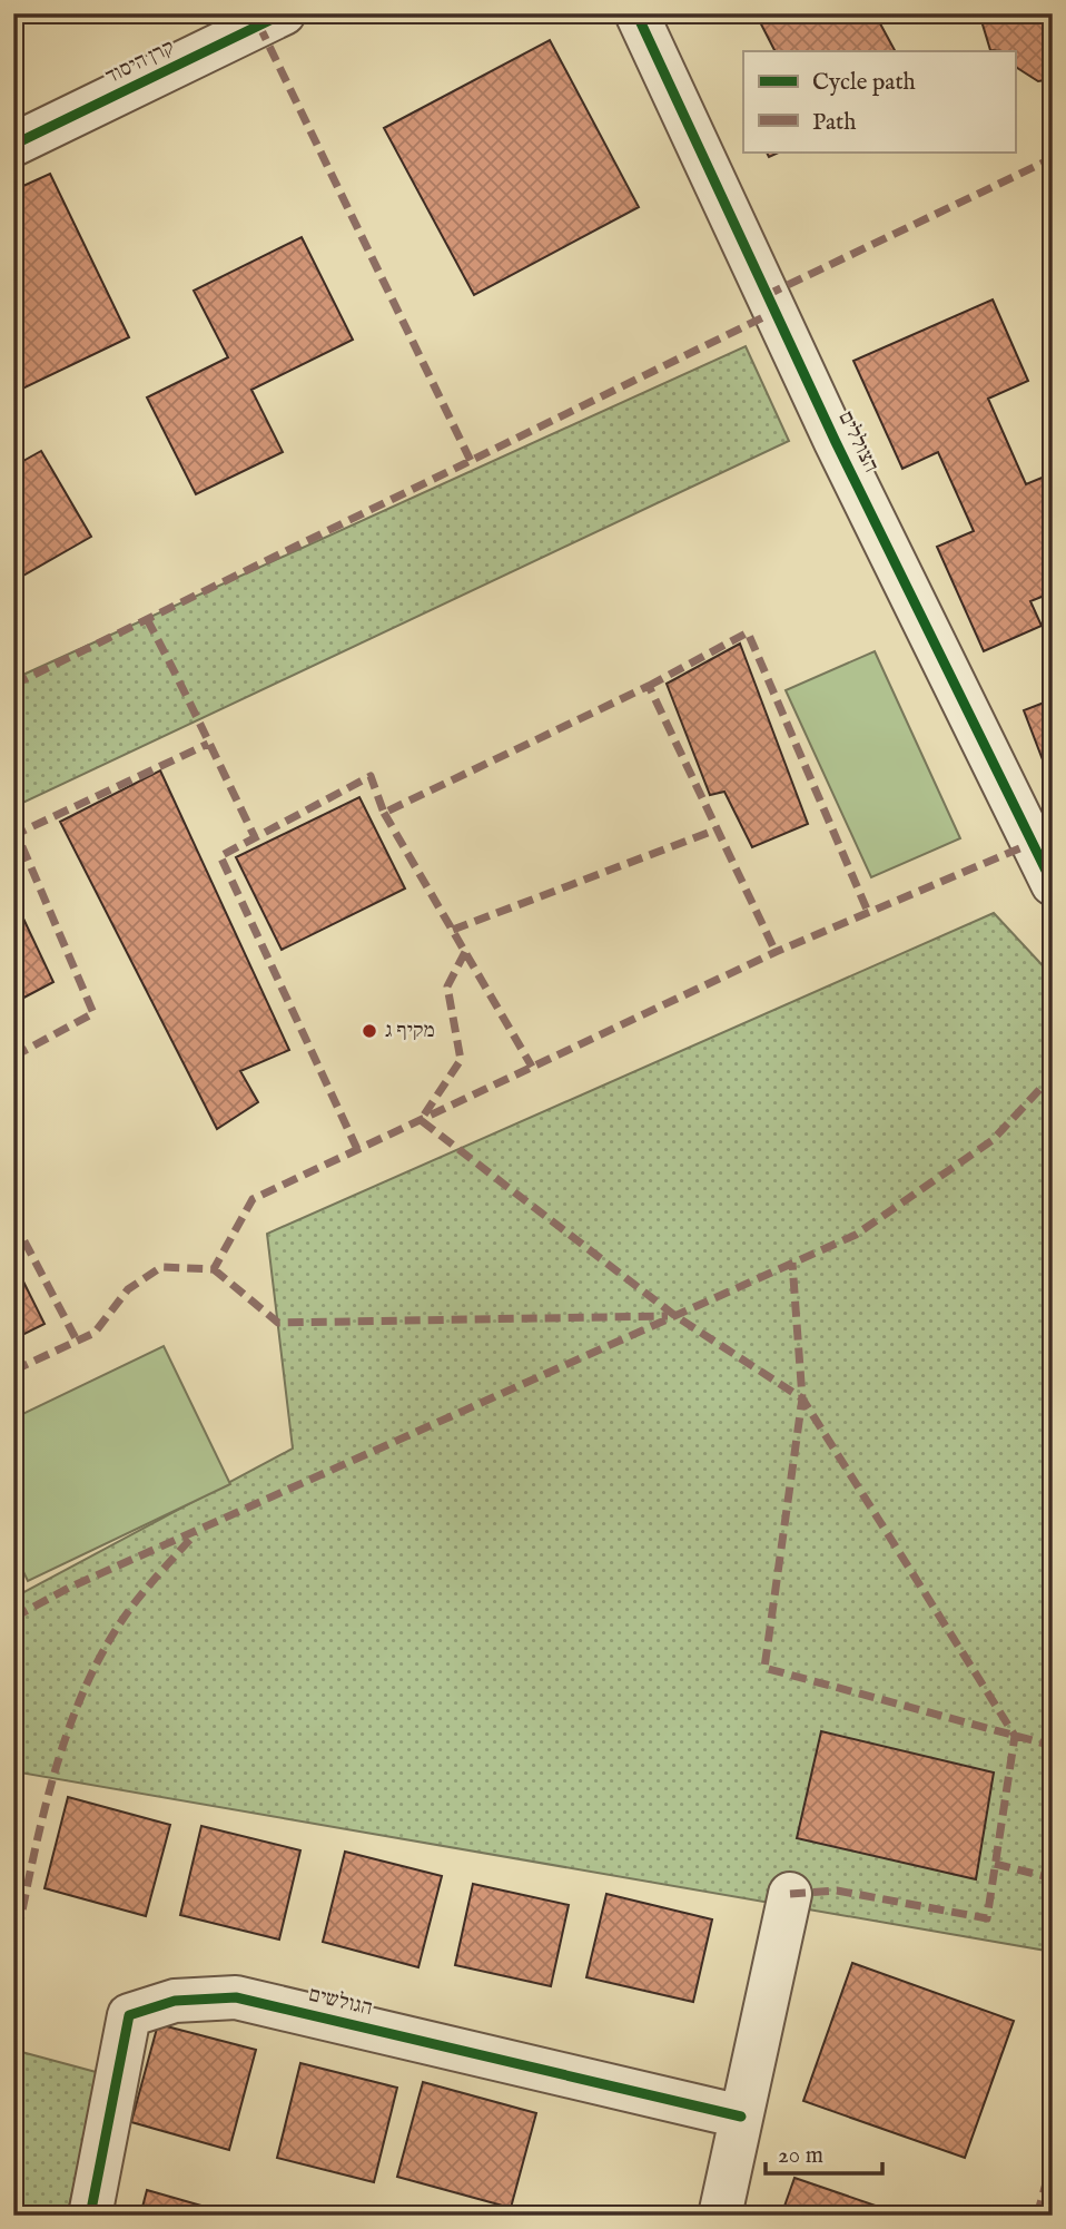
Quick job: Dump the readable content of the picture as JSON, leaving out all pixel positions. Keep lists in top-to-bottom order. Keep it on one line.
{"streets":{"street":["קרן היסוד","הצוללים","הגולשים"]},"places":["מקיף ג"],"legend":["Cycle path","Path"],"scale_bar":"20 m"}
